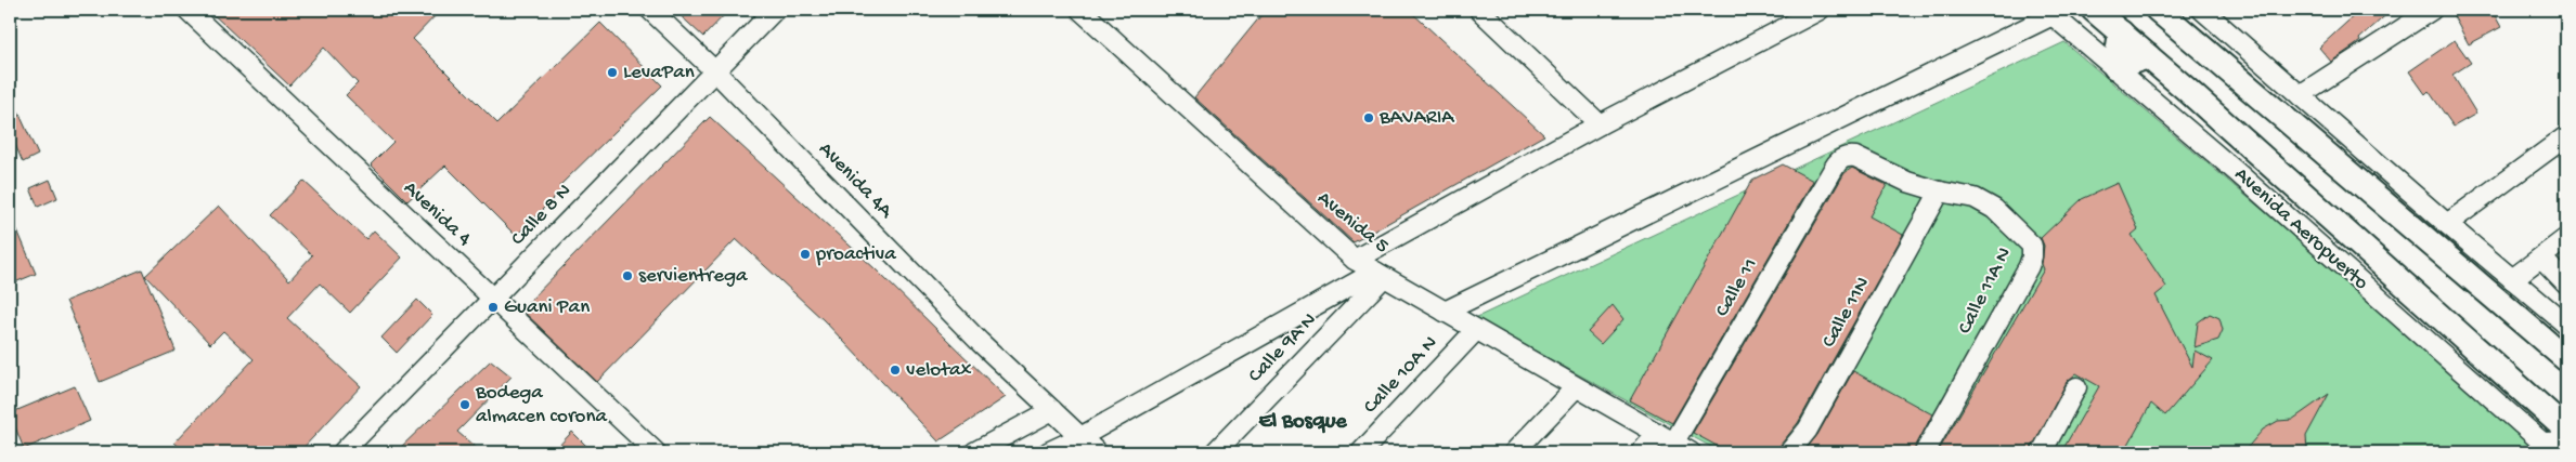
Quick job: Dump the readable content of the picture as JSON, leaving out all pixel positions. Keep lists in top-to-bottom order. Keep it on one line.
{"streets":{"main road":["Avenida Aeropuerto"],"street":["Avenida 4A","Avenida 4","Calle 8 N","Avenida 5","Calle 11","Calle 11A N","Calle 11N","Calle 9A N","Calle 10A N"]},"crossings":[["Avenida 4A","Calle 8 N"],["Avenida 4","Calle 8 N"],["Avenida 5","Calle 11"],["Avenida 5","Calle 9A N"],["Avenida 5","Calle 10A N"],["Calle 11","Calle 11A N"],["Calle 11A N","Calle 11N"]],"districts":["El Bosque"],"places":["LevaPan","BAVARIA","proactiva","servientrega","Guani Pan","velotax","Bodega almacen corona"]}
